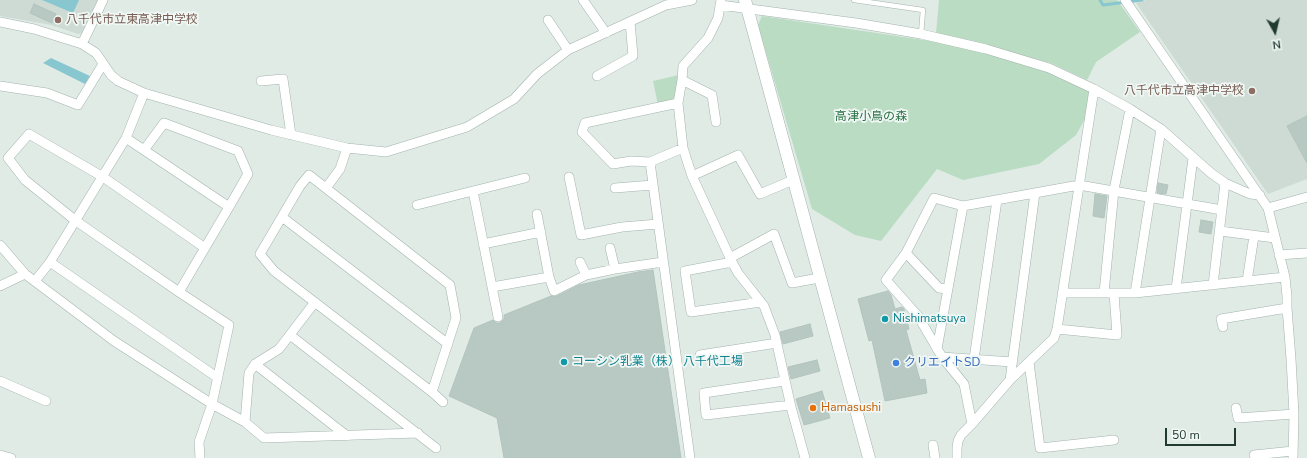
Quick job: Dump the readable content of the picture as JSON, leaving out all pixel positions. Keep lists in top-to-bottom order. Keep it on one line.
{"parks":["高津小鳥の森"],"places":["八千代市立東高津中学校","八千代市立高津中学校","Nishimatsuya","コーシン乳業（株） 八千代工場","クリエイトSD","Hamasushi"],"scale_bar":"50 m","north":"bottom"}
